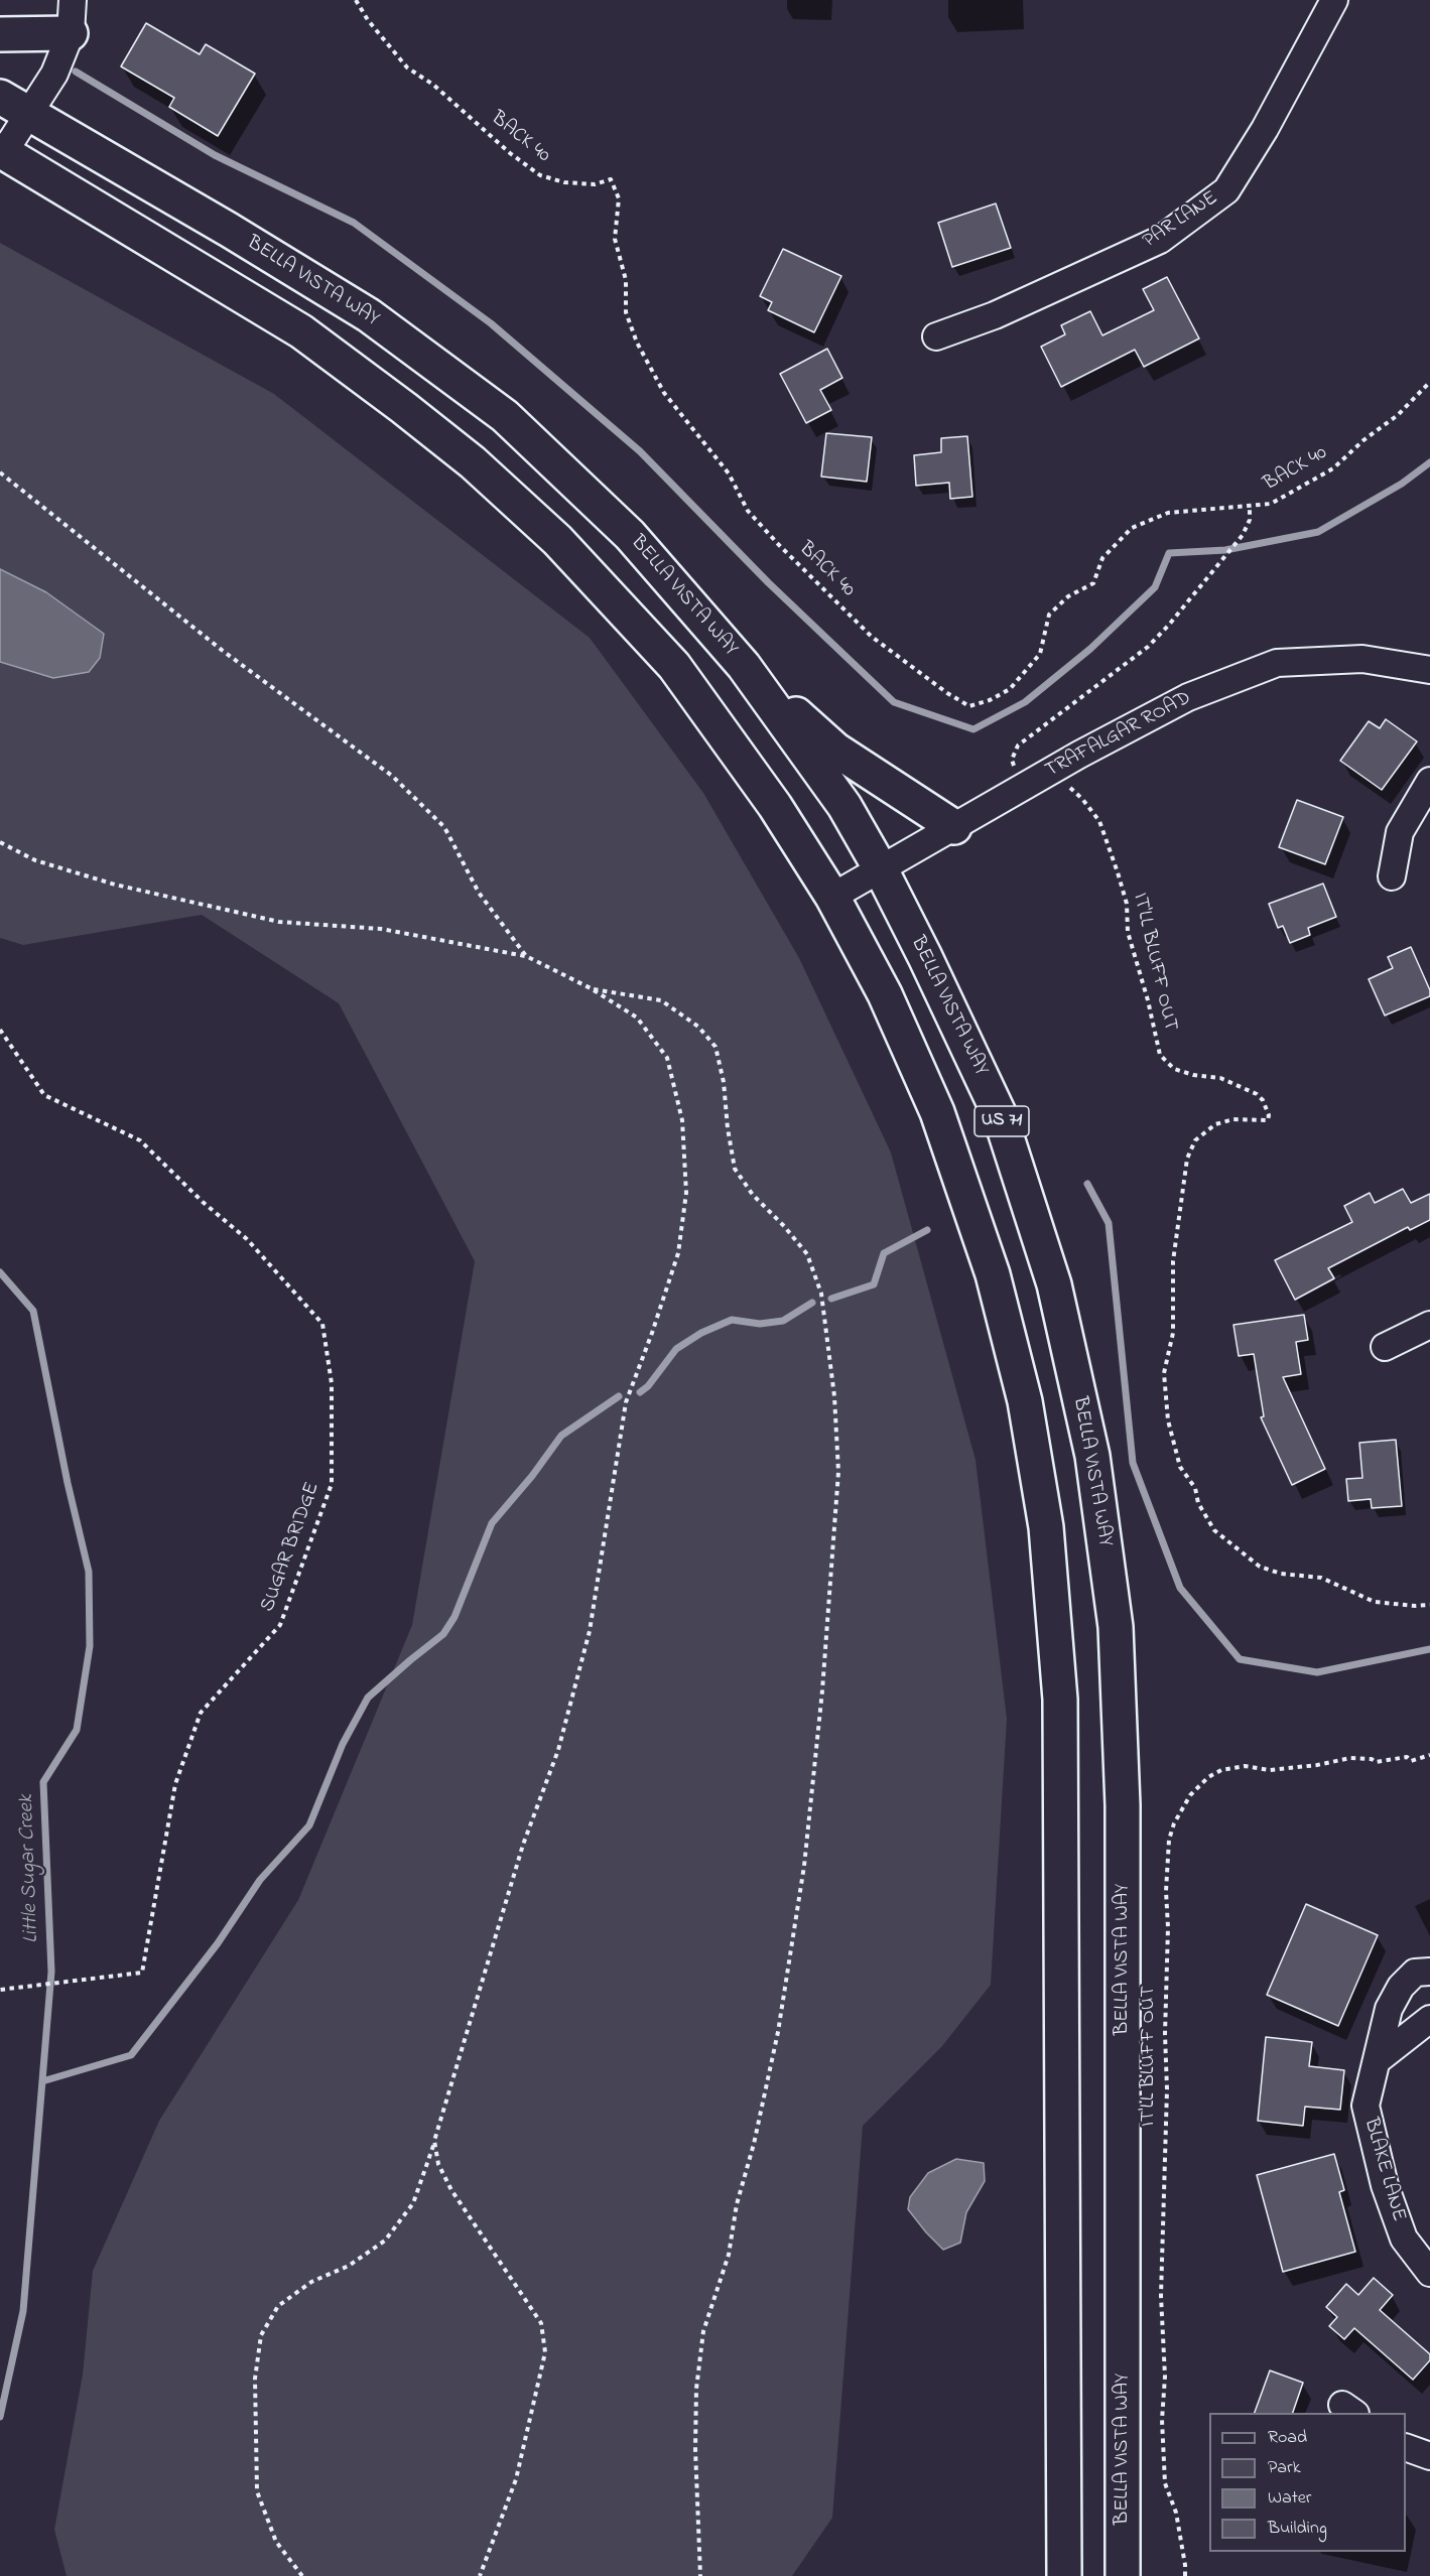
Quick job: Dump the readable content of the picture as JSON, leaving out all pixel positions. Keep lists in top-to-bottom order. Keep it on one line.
{"streets":{"main road":["BELLA VISTA WAY","US 71"],"street":["PAR LANE","TRAFALGAR ROAD","BLAKE LANE"],"path":["BACK 40","IT'LL BLUFF OUT","SUGAR BRIDGE"]},"crossings":[["BELLA VISTA WAY","TRAFALGAR ROAD"],["TRAFALGAR ROAD","IT'LL BLUFF OUT"],["TRAFALGAR ROAD","US 71"]],"water":["Little Sugar Creek"],"legend":["Road","Park","Water","Building"]}
